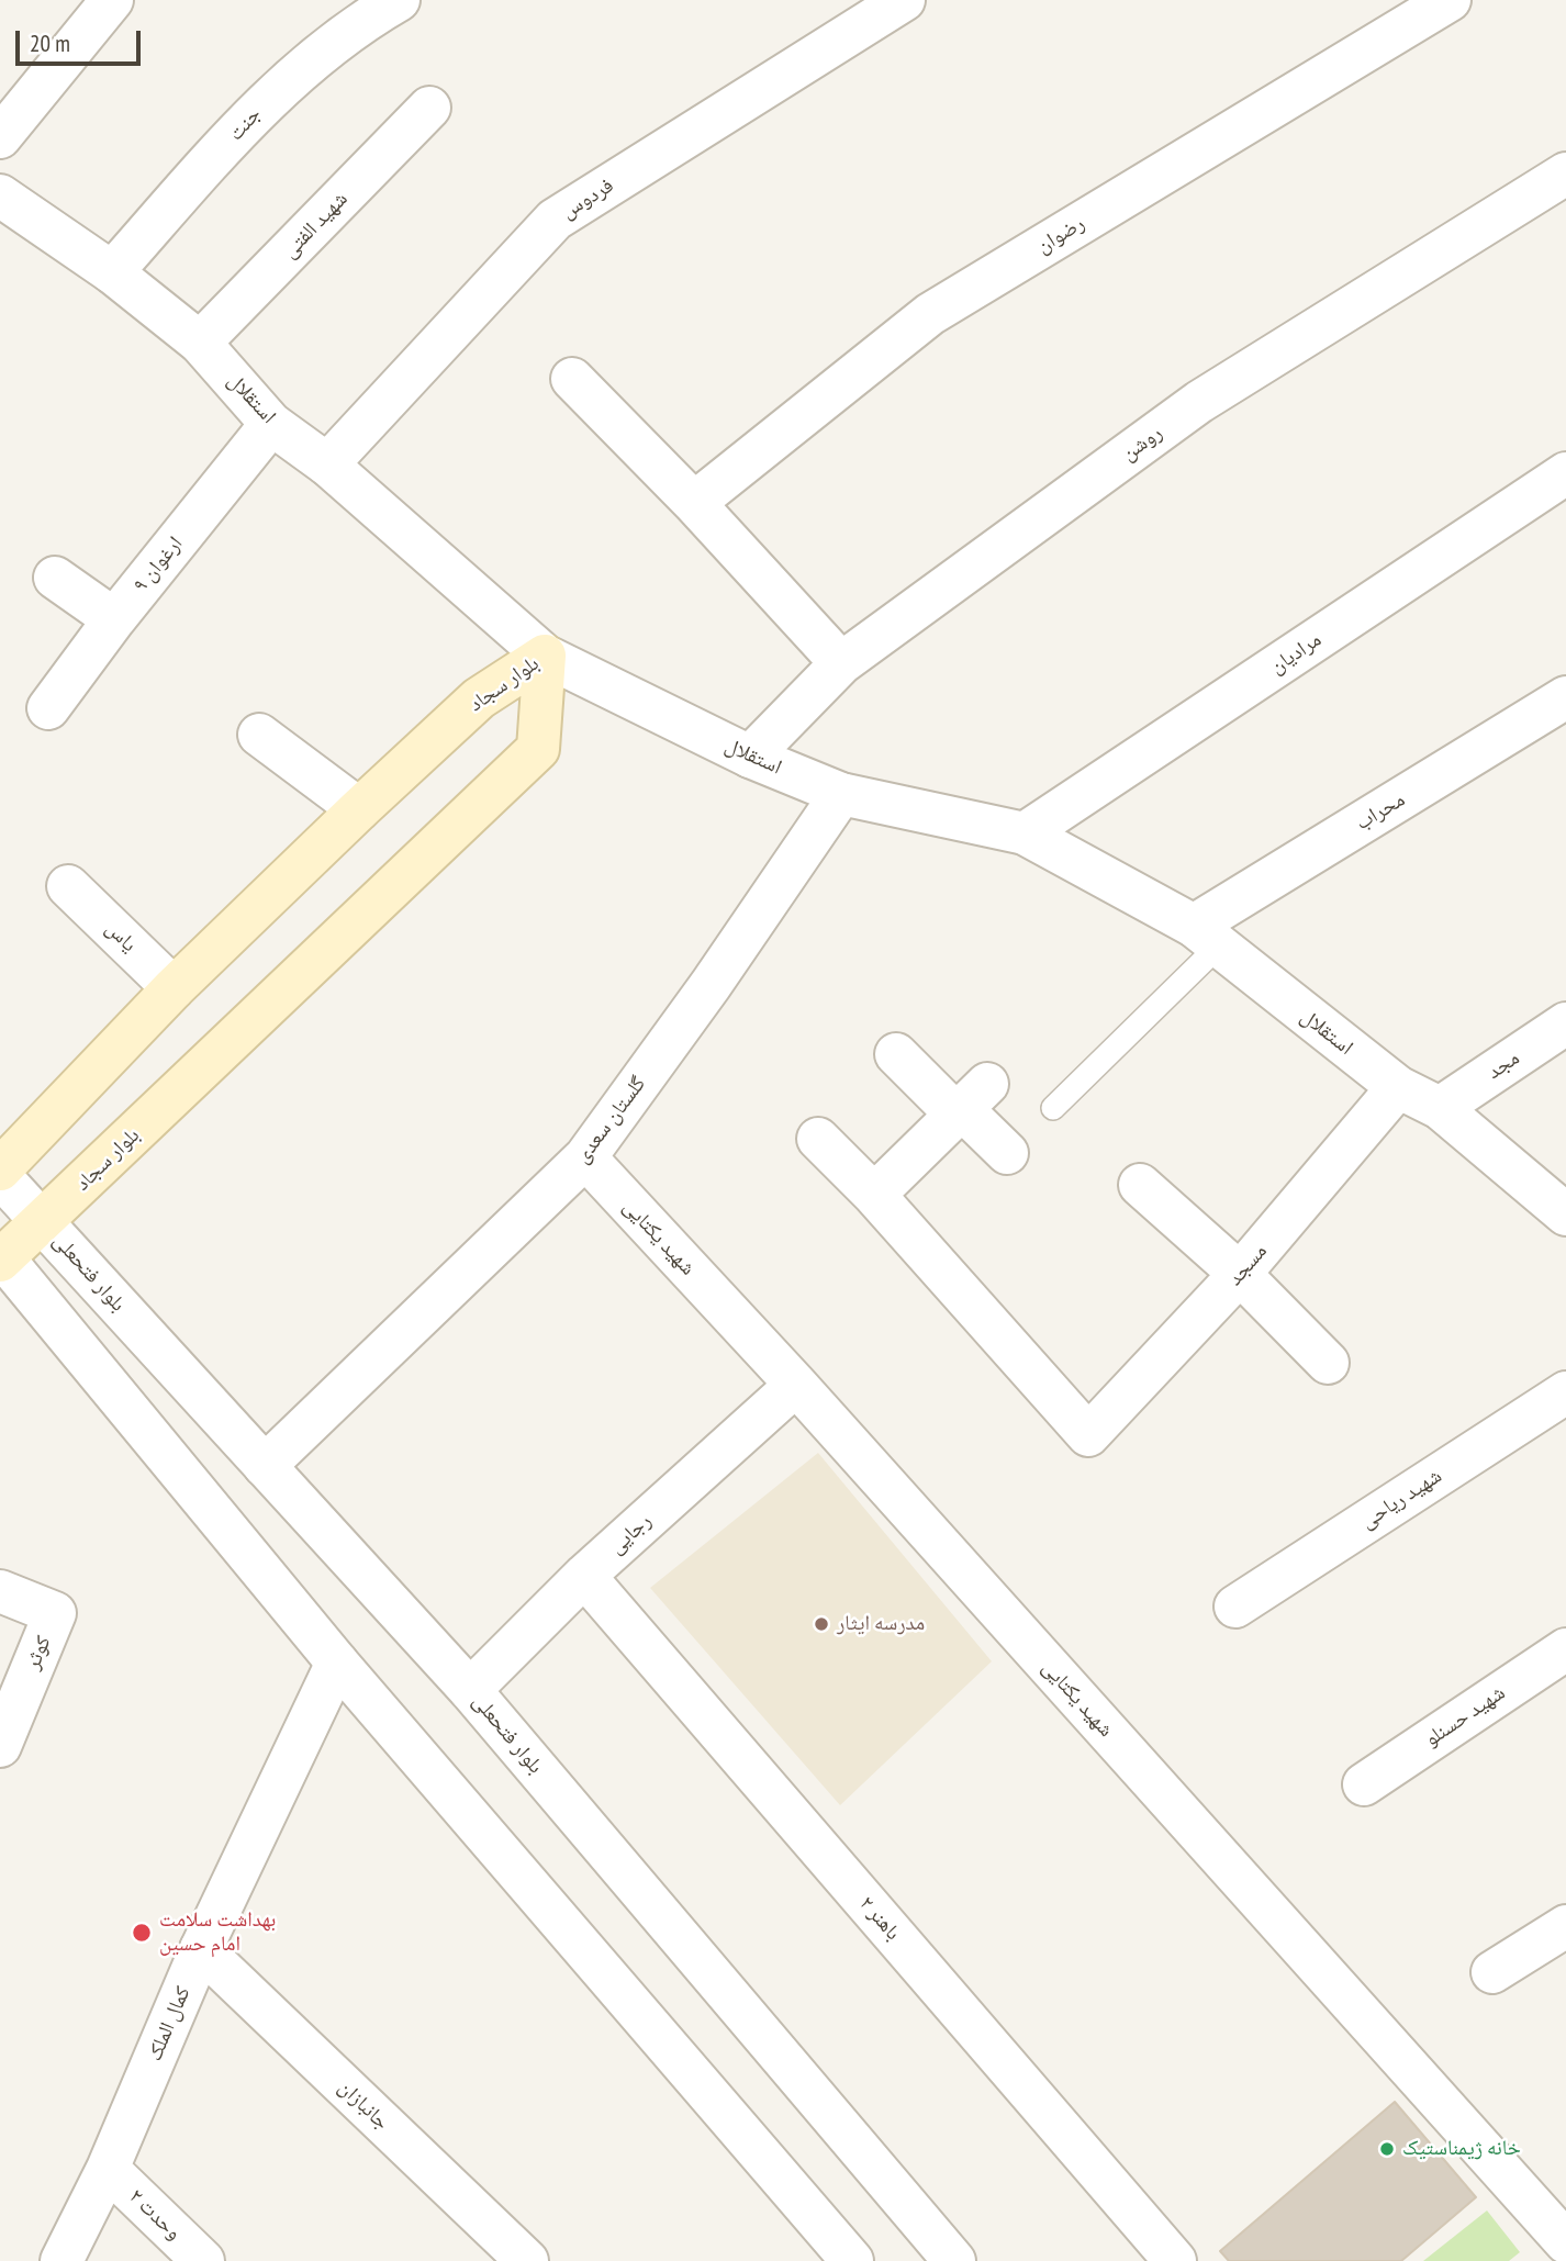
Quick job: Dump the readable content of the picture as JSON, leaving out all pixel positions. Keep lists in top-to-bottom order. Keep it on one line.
{"streets":{"main road":["بلوار سجاد"],"street":["جنت","فردوس","شهید الفتی","رضوان","استقلال","روشن","ارغوان ۹","مرادیان","محراب","یاس","مجد","گلستان سعدی","شهید یکتایی","مسجد","بلوار فتحعلی","شهید ریاحی","رجایی","کوثر","شهید حسنلو","باهنر ۲","کمال الملک","جانبازان","وحدت ۲"]},"crossings":[["جنت","استقلال"],["فردوس","استقلال"],["شهید الفتی","استقلال"],["استقلال","روشن"],["استقلال","ارغوان ۹"],["استقلال","مرادیان"],["استقلال","بلوار سجاد"],["استقلال","محراب"],["استقلال","مجد"],["استقلال","گلستان سعدی"],["استقلال","مسجد"],["بلوار سجاد","یاس"],["بلوار سجاد","بلوار فتحعلی"],["گلستان سعدی","شهید یکتایی"],["گلستان سعدی","بلوار فتحعلی"],["شهید یکتایی","رجایی"],["بلوار فتحعلی","رجایی"],["رجایی","باهنر ۲"],["کمال الملک","جانبازان"],["کمال الملک","وحدت ۲"]],"places":["مدرسه ایثار","بهداشت سلامت امام حسین","خانه ژیمناستیک"],"scale_bar":"20 m"}
